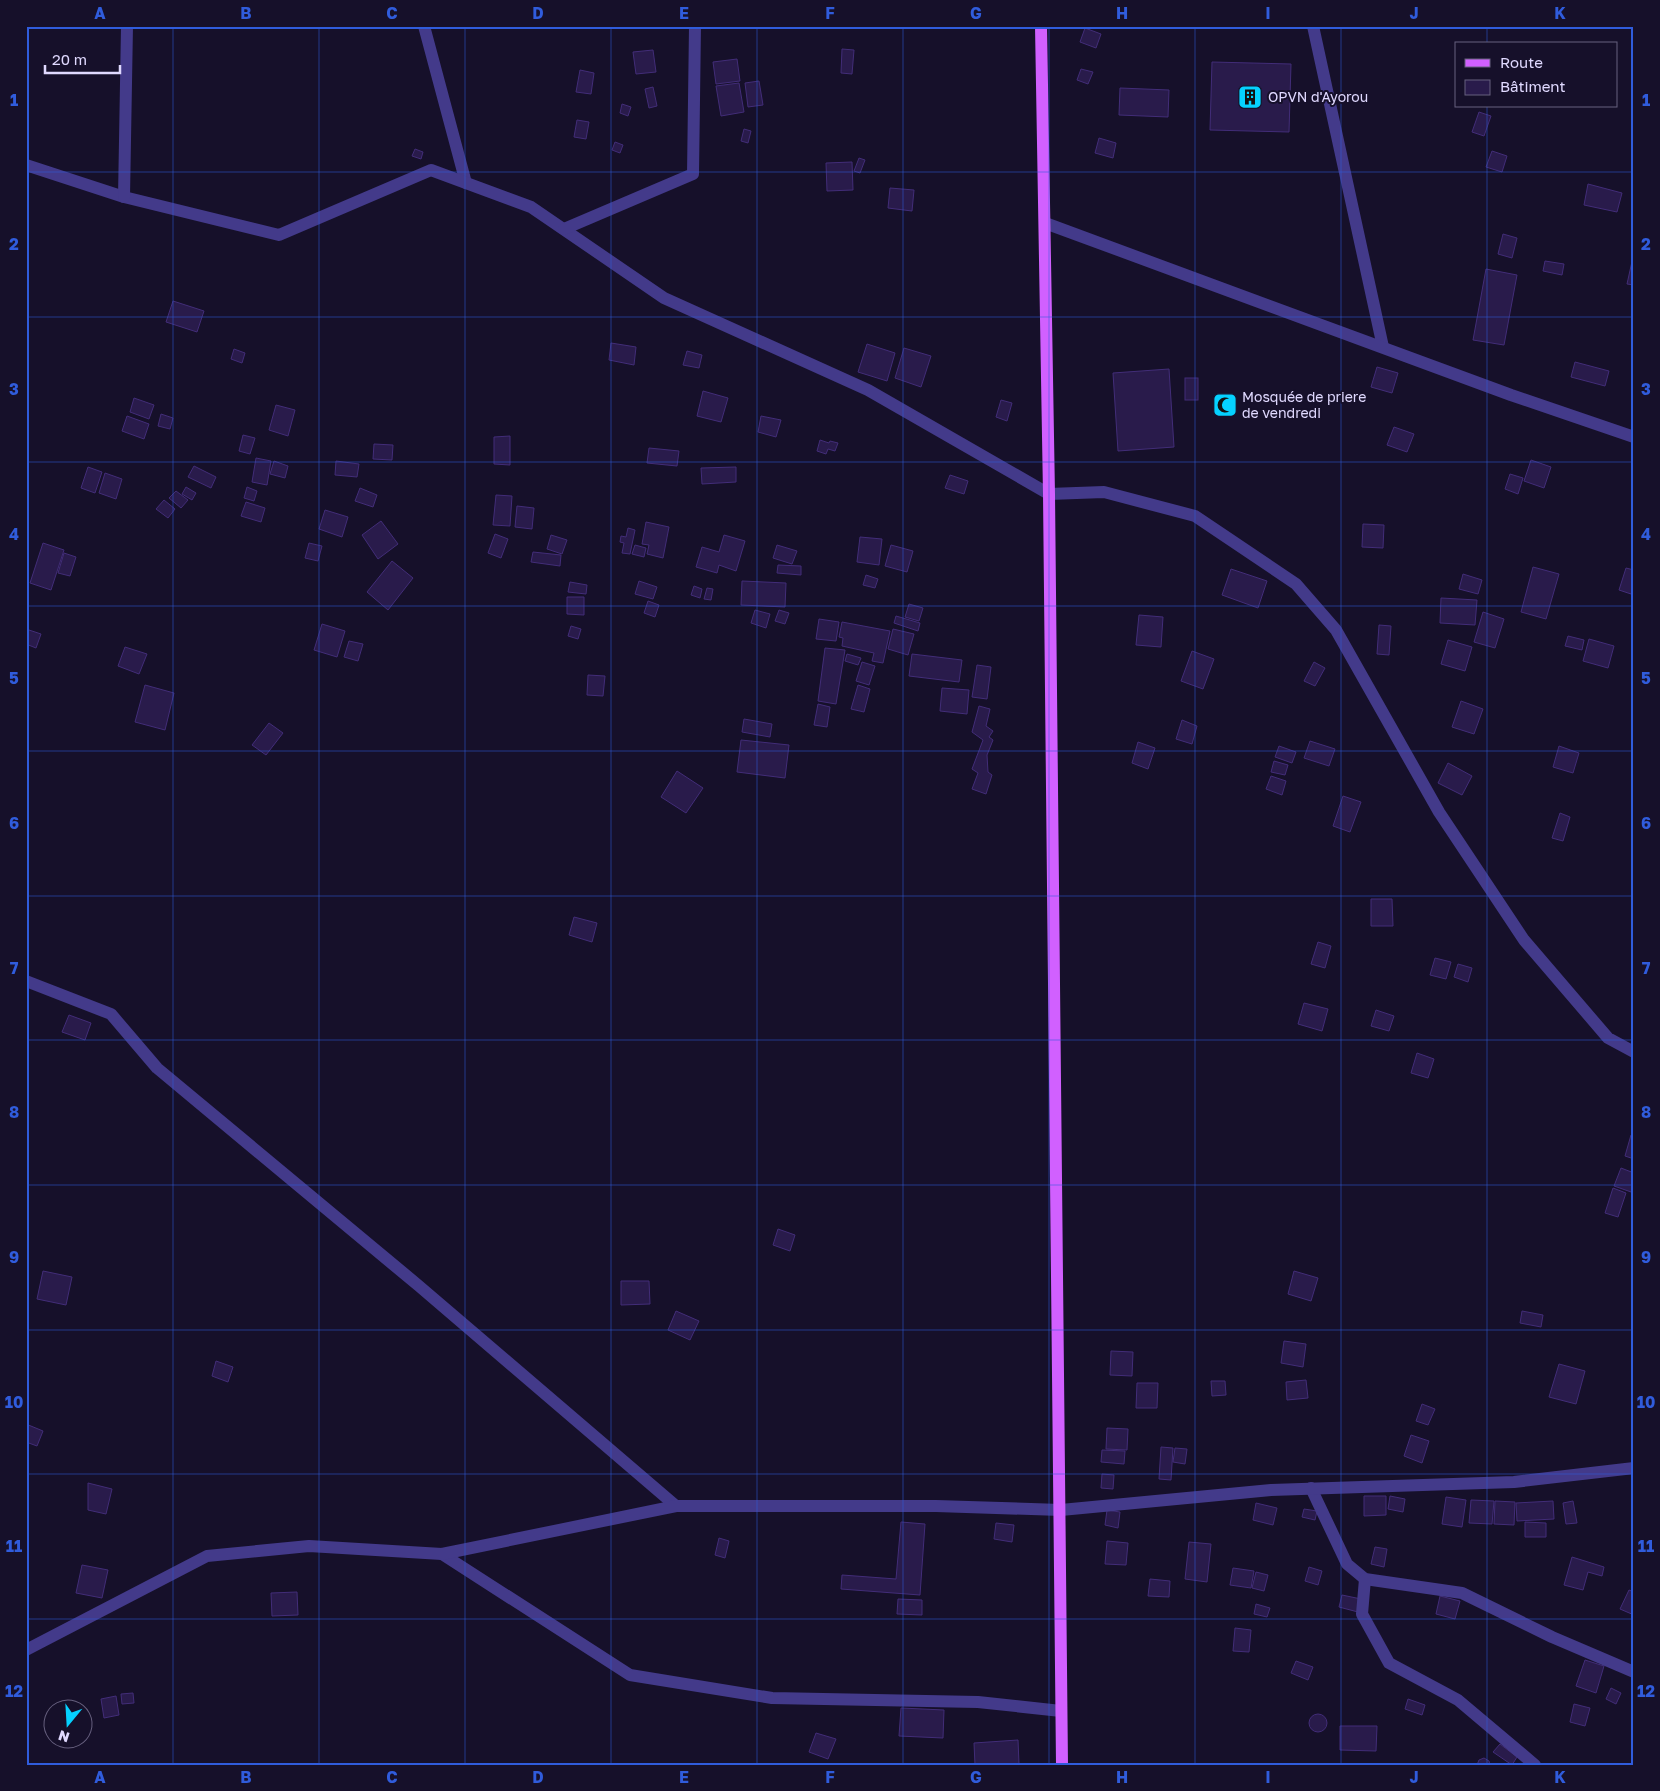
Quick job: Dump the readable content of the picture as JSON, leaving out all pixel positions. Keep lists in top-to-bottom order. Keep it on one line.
{"places":{"building":["OPVN d'Ayorou"],"mosque":["Mosquée de priere de vendredi"]},"legend":["Route","Bâtiment"],"scale_bar":"20 m","north":"bottom","grid":{"columns":["A","B","C","D","E","F","G","H","I","J","K"],"rows":["1","2","3","4","5","6","7","8","9","10","11","12"]}}
